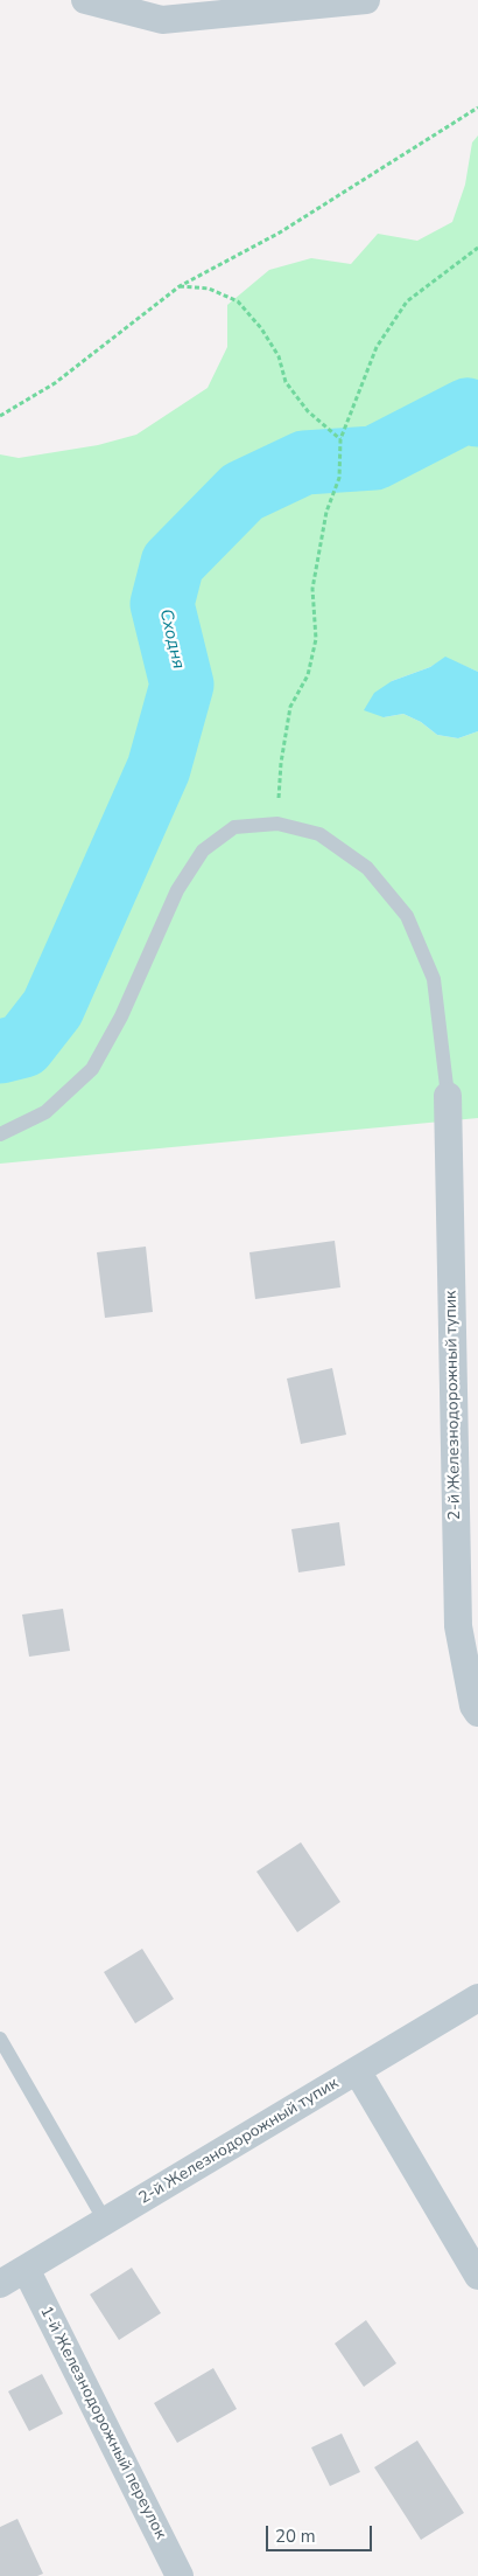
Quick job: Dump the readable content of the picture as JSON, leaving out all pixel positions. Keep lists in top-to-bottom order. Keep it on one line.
{"streets":{"street":["2-й Железнодорожный тупик","1-й Железнодорожный переулок"]},"crossings":[["2-й Железнодорожный тупик","1-й Железнодорожный переулок"]],"water":["Сходня"],"scale_bar":"20 m"}
